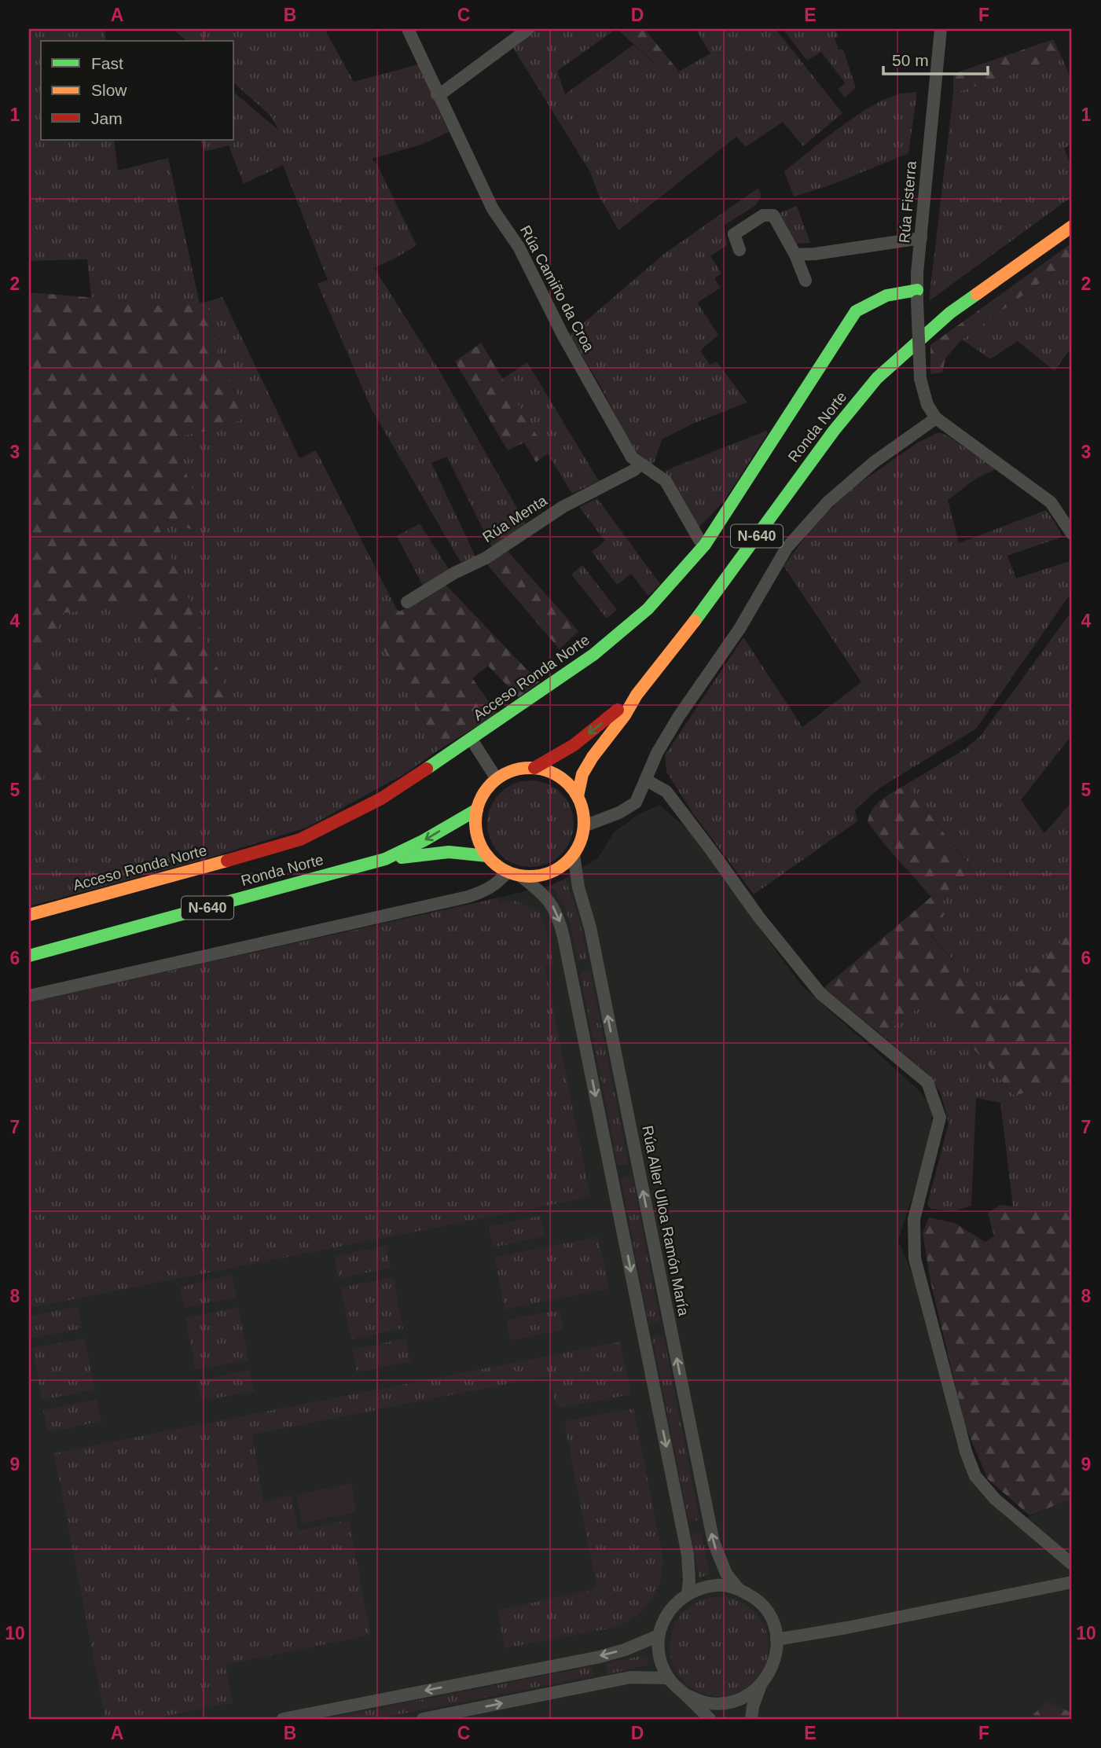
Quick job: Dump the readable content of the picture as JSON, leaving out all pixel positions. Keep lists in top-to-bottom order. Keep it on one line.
{"streets":{"main road":["Ronda Norte","N-640","Acceso Ronda Norte"],"street":["Rúa Fisterra","Rúa Camiño da Croa","Rúa Menta","Rúa Aller Ulloa Ramón María"]},"crossings":[["Rúa Fisterra","Acceso Ronda Norte"],["Rúa Camiño da Croa","Rúa Menta"],["Rúa Camiño da Croa","Acceso Ronda Norte"],["Ronda Norte","Rúa Aller Ulloa Ramón María"]],"legend":["Fast","Slow","Jam"],"scale_bar":"50 m","grid":{"columns":["A","B","C","D","E","F"],"rows":["1","2","3","4","5","6","7","8","9","10"]}}
